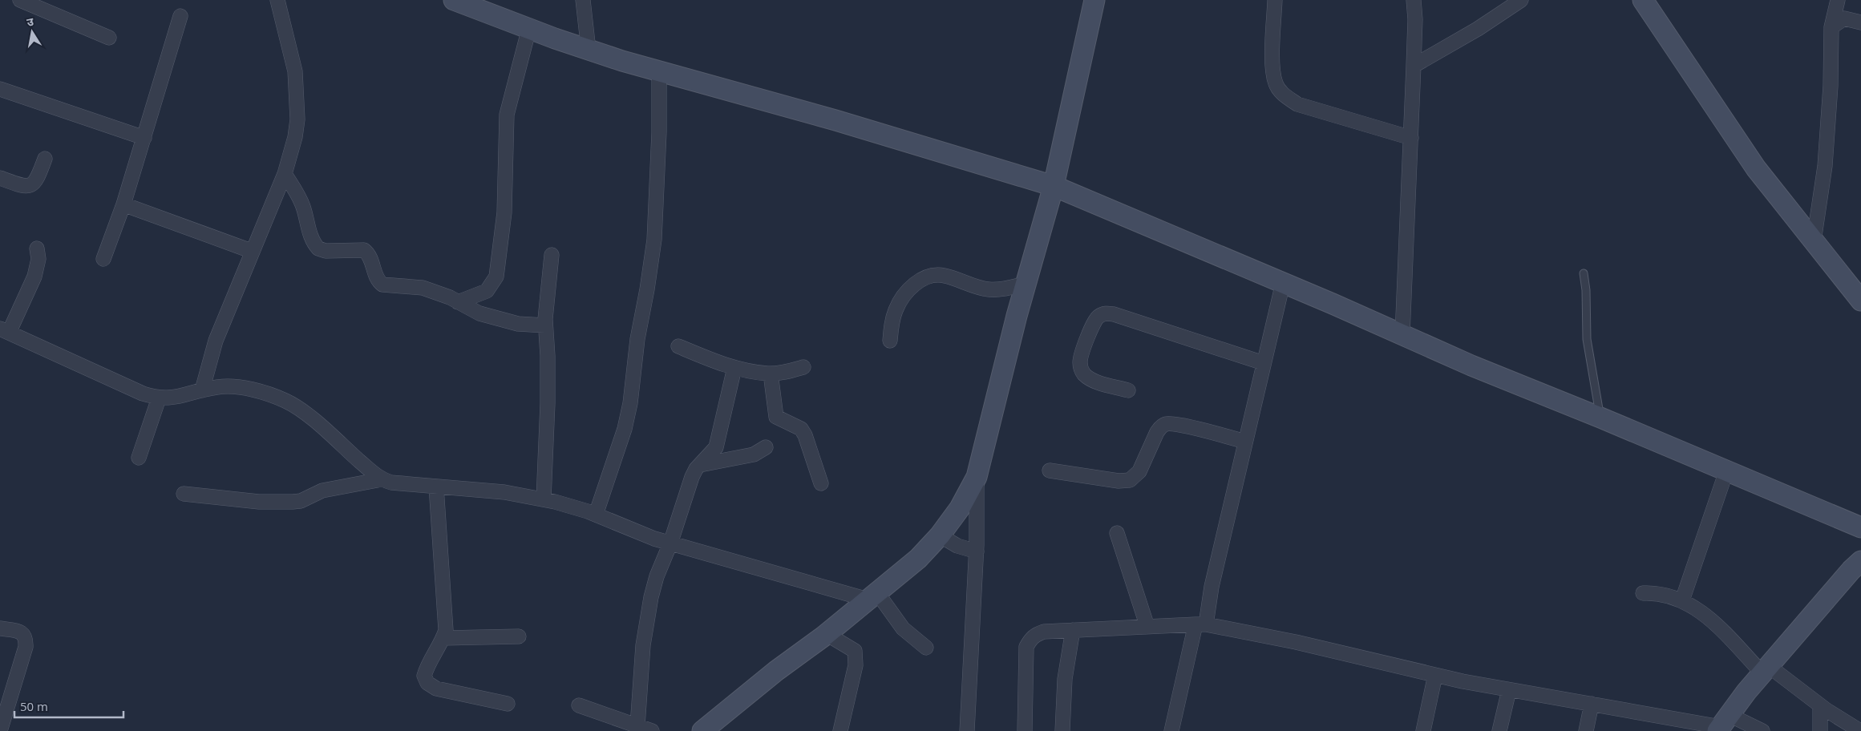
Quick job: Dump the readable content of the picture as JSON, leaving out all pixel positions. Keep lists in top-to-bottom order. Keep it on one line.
{"scale_bar":"50 m","north":"top"}
